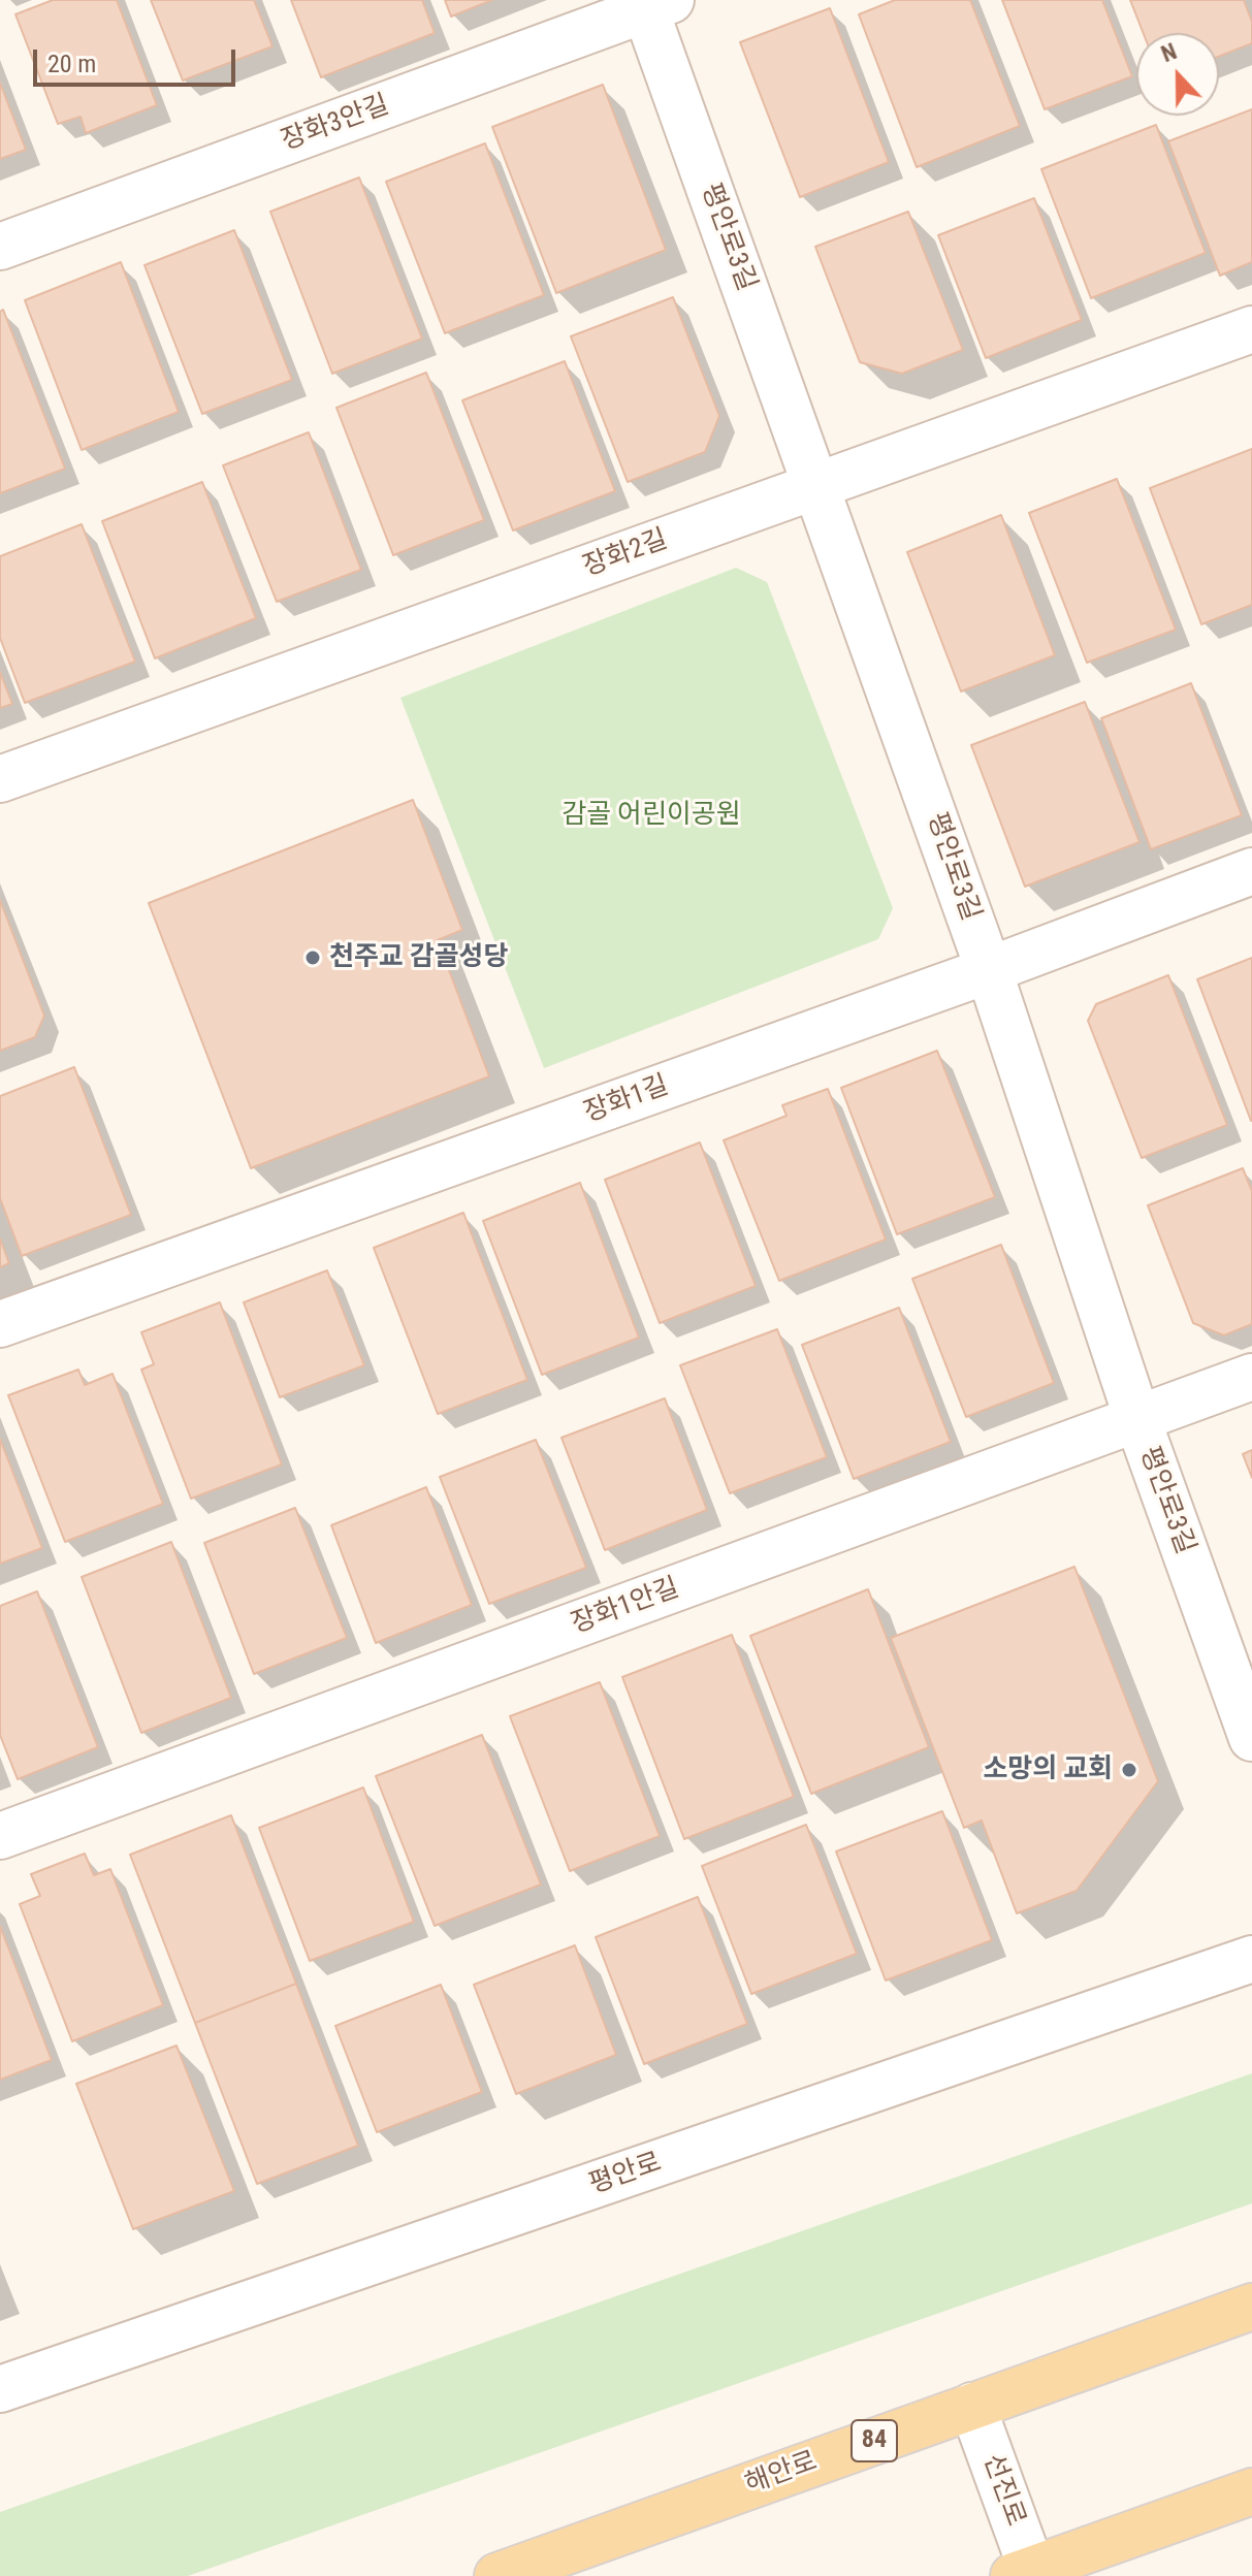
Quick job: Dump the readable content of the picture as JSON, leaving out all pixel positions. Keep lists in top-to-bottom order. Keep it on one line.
{"streets":{"main road":["84","해안로"],"street":["장화3안길","평안로3길","장화2길","장화1길","장화1안길","평안로","선진로"]},"crossings":[["장화3안길","평안로3길"],["평안로3길","장화2길"],["평안로3길","장화1길"],["평안로3길","장화1안길"],["해안로","선진로"]],"parks":["감골 어린이공원"],"places":["천주교 감골성당","소망의 교회"],"scale_bar":"20 m","north":"top"}
